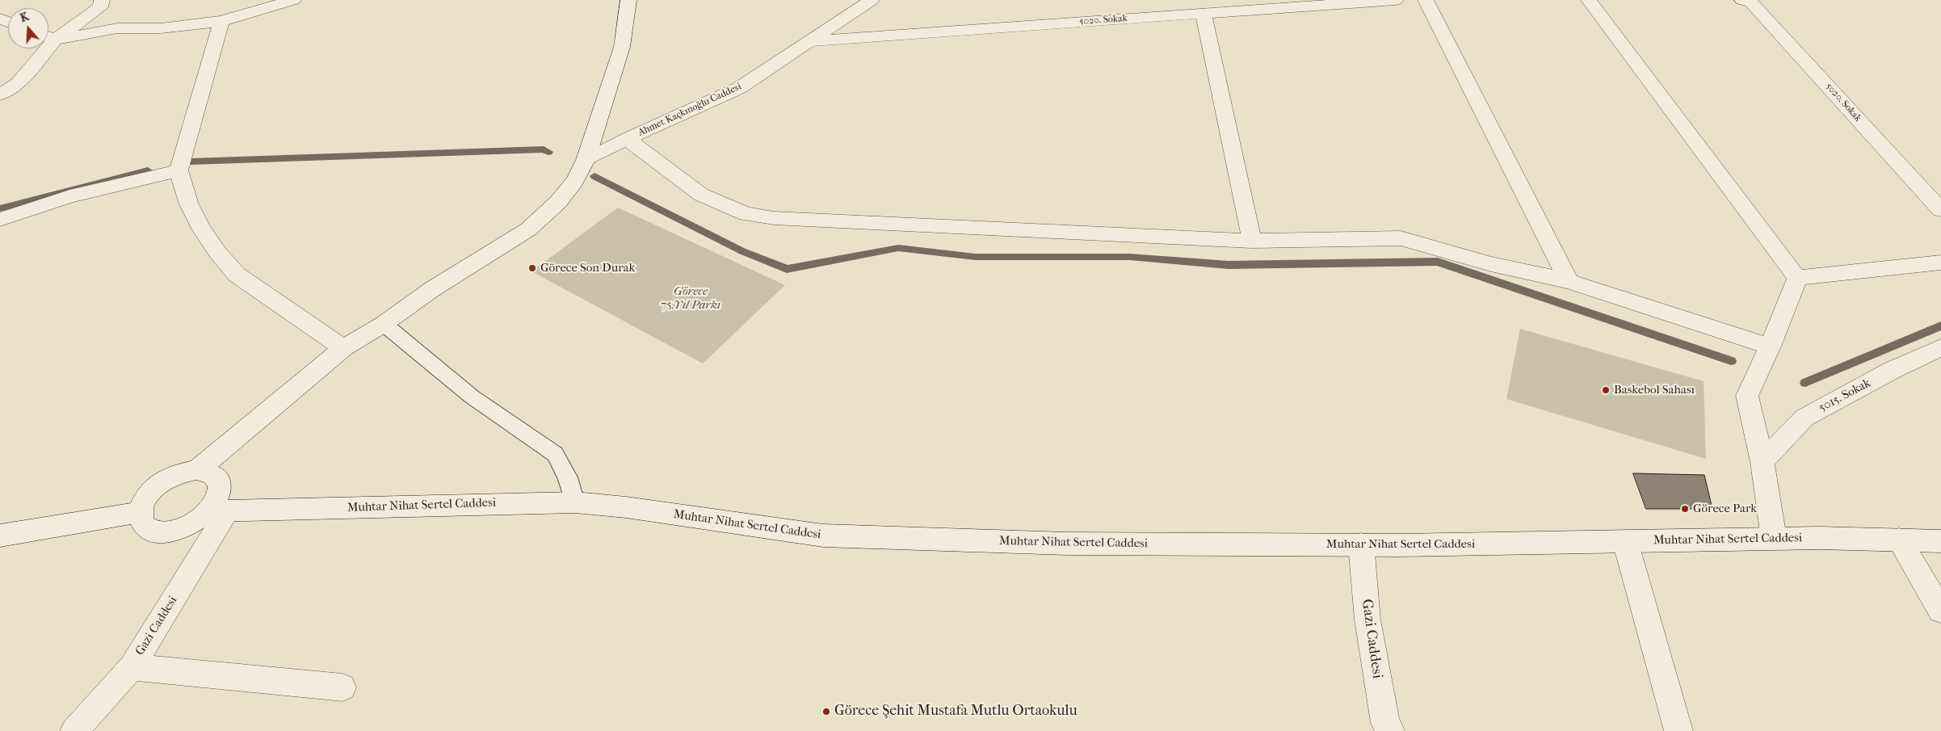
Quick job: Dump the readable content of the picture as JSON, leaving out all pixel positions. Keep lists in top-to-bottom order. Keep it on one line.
{"streets":{"street":["5020. Sokak","Ahmet Kaçkınoğlu Caddesi","5015. Sokak","Muhtar Nihat Sertel Caddesi","Gazi Caddesi"]},"crossings":[["5020. Sokak","Ahmet Kaçkınoğlu Caddesi"],["Muhtar Nihat Sertel Caddesi","Gazi Caddesi"]],"parks":["Görece 75.Yıl Parkı"],"places":["Görece Son Durak","Baskebol Sahası","Görece Park","Görece Şehit Mustafa Mutlu Ortaokulu"],"north":"top"}
